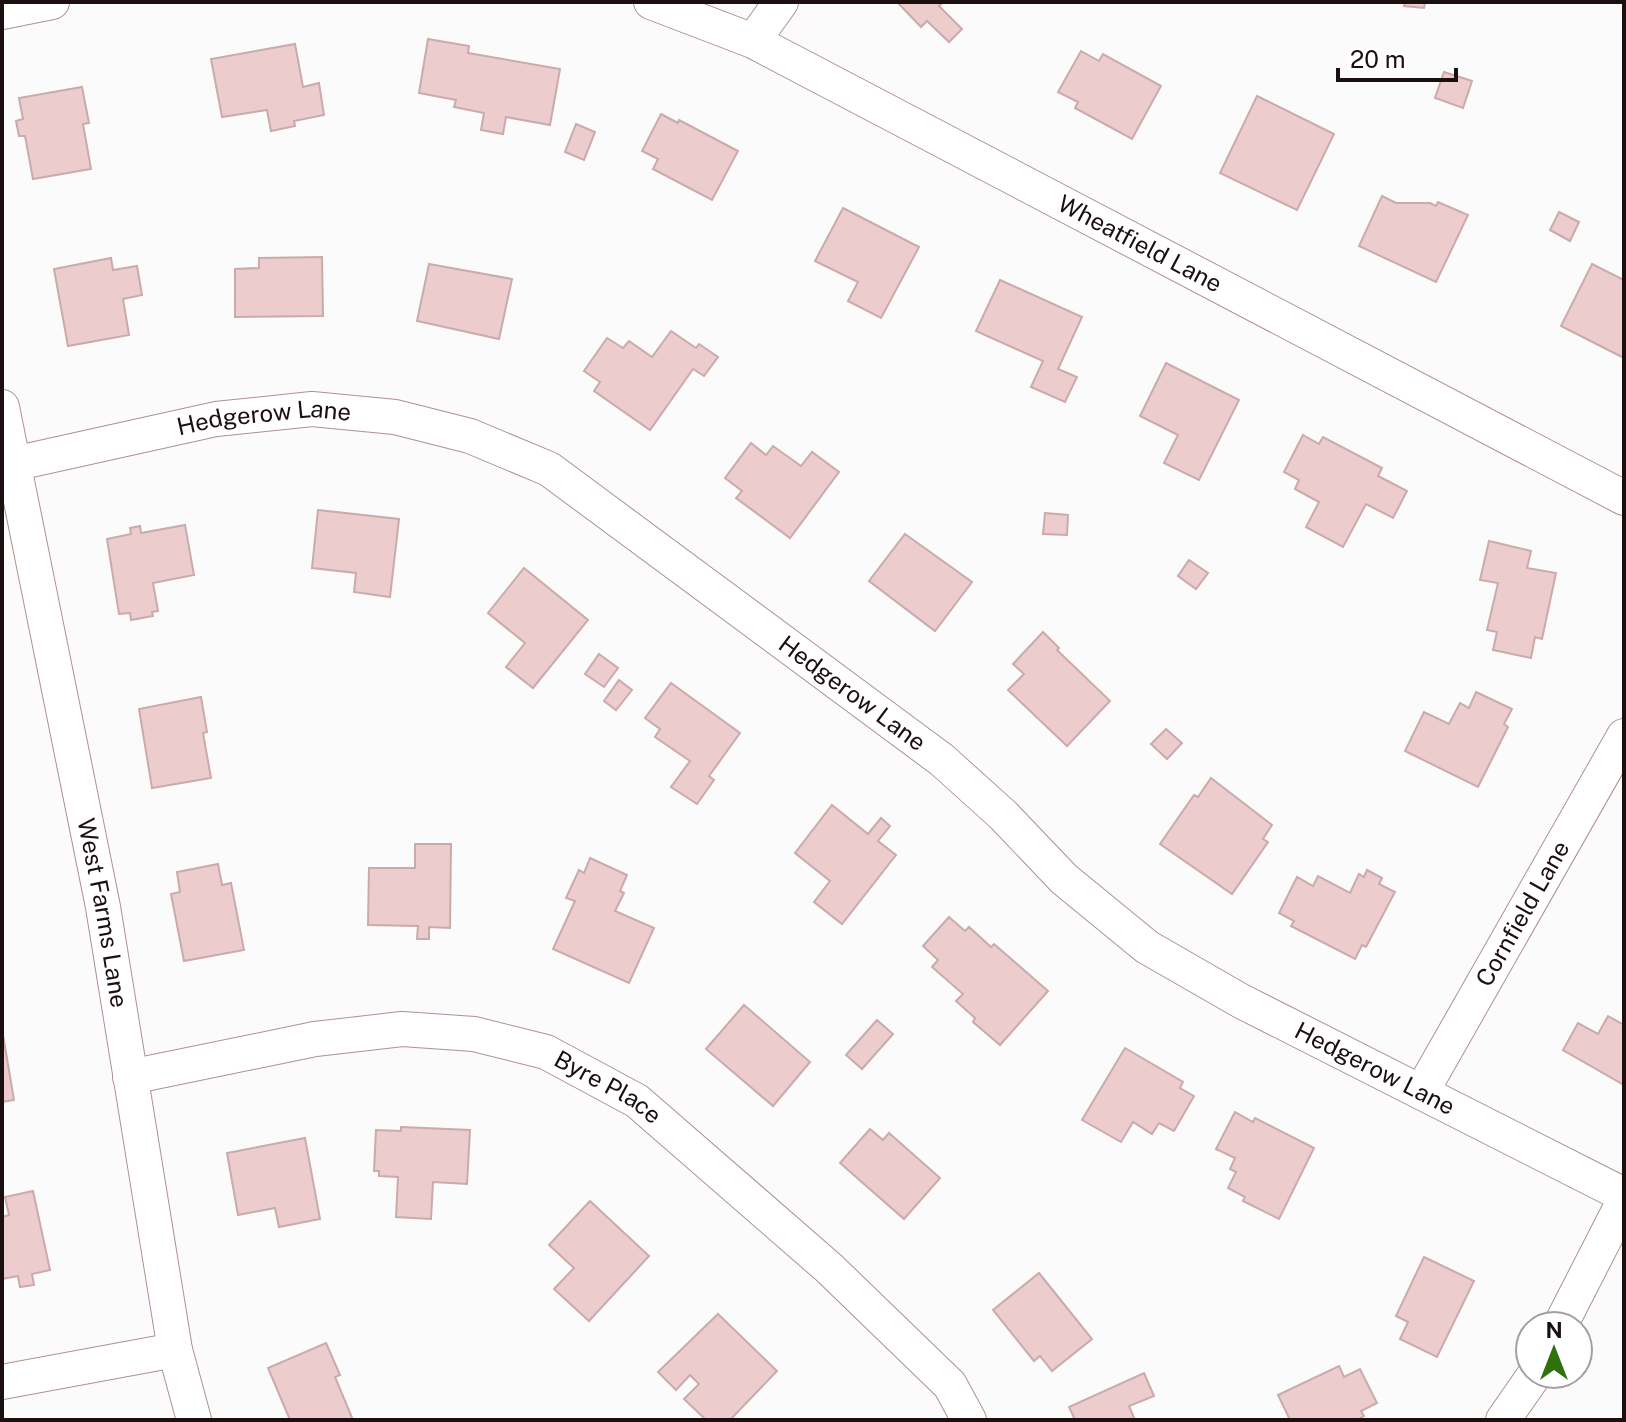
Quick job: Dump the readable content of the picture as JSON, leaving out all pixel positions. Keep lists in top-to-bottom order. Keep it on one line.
{"streets":{"street":["Wheatfield Lane","Hedgerow Lane","West Farms Lane","Cornfield Lane","Byre Place"]},"crossings":[["Hedgerow Lane","West Farms Lane"],["Hedgerow Lane","Cornfield Lane"],["West Farms Lane","Byre Place"]],"scale_bar":"20 m","north":"top"}
